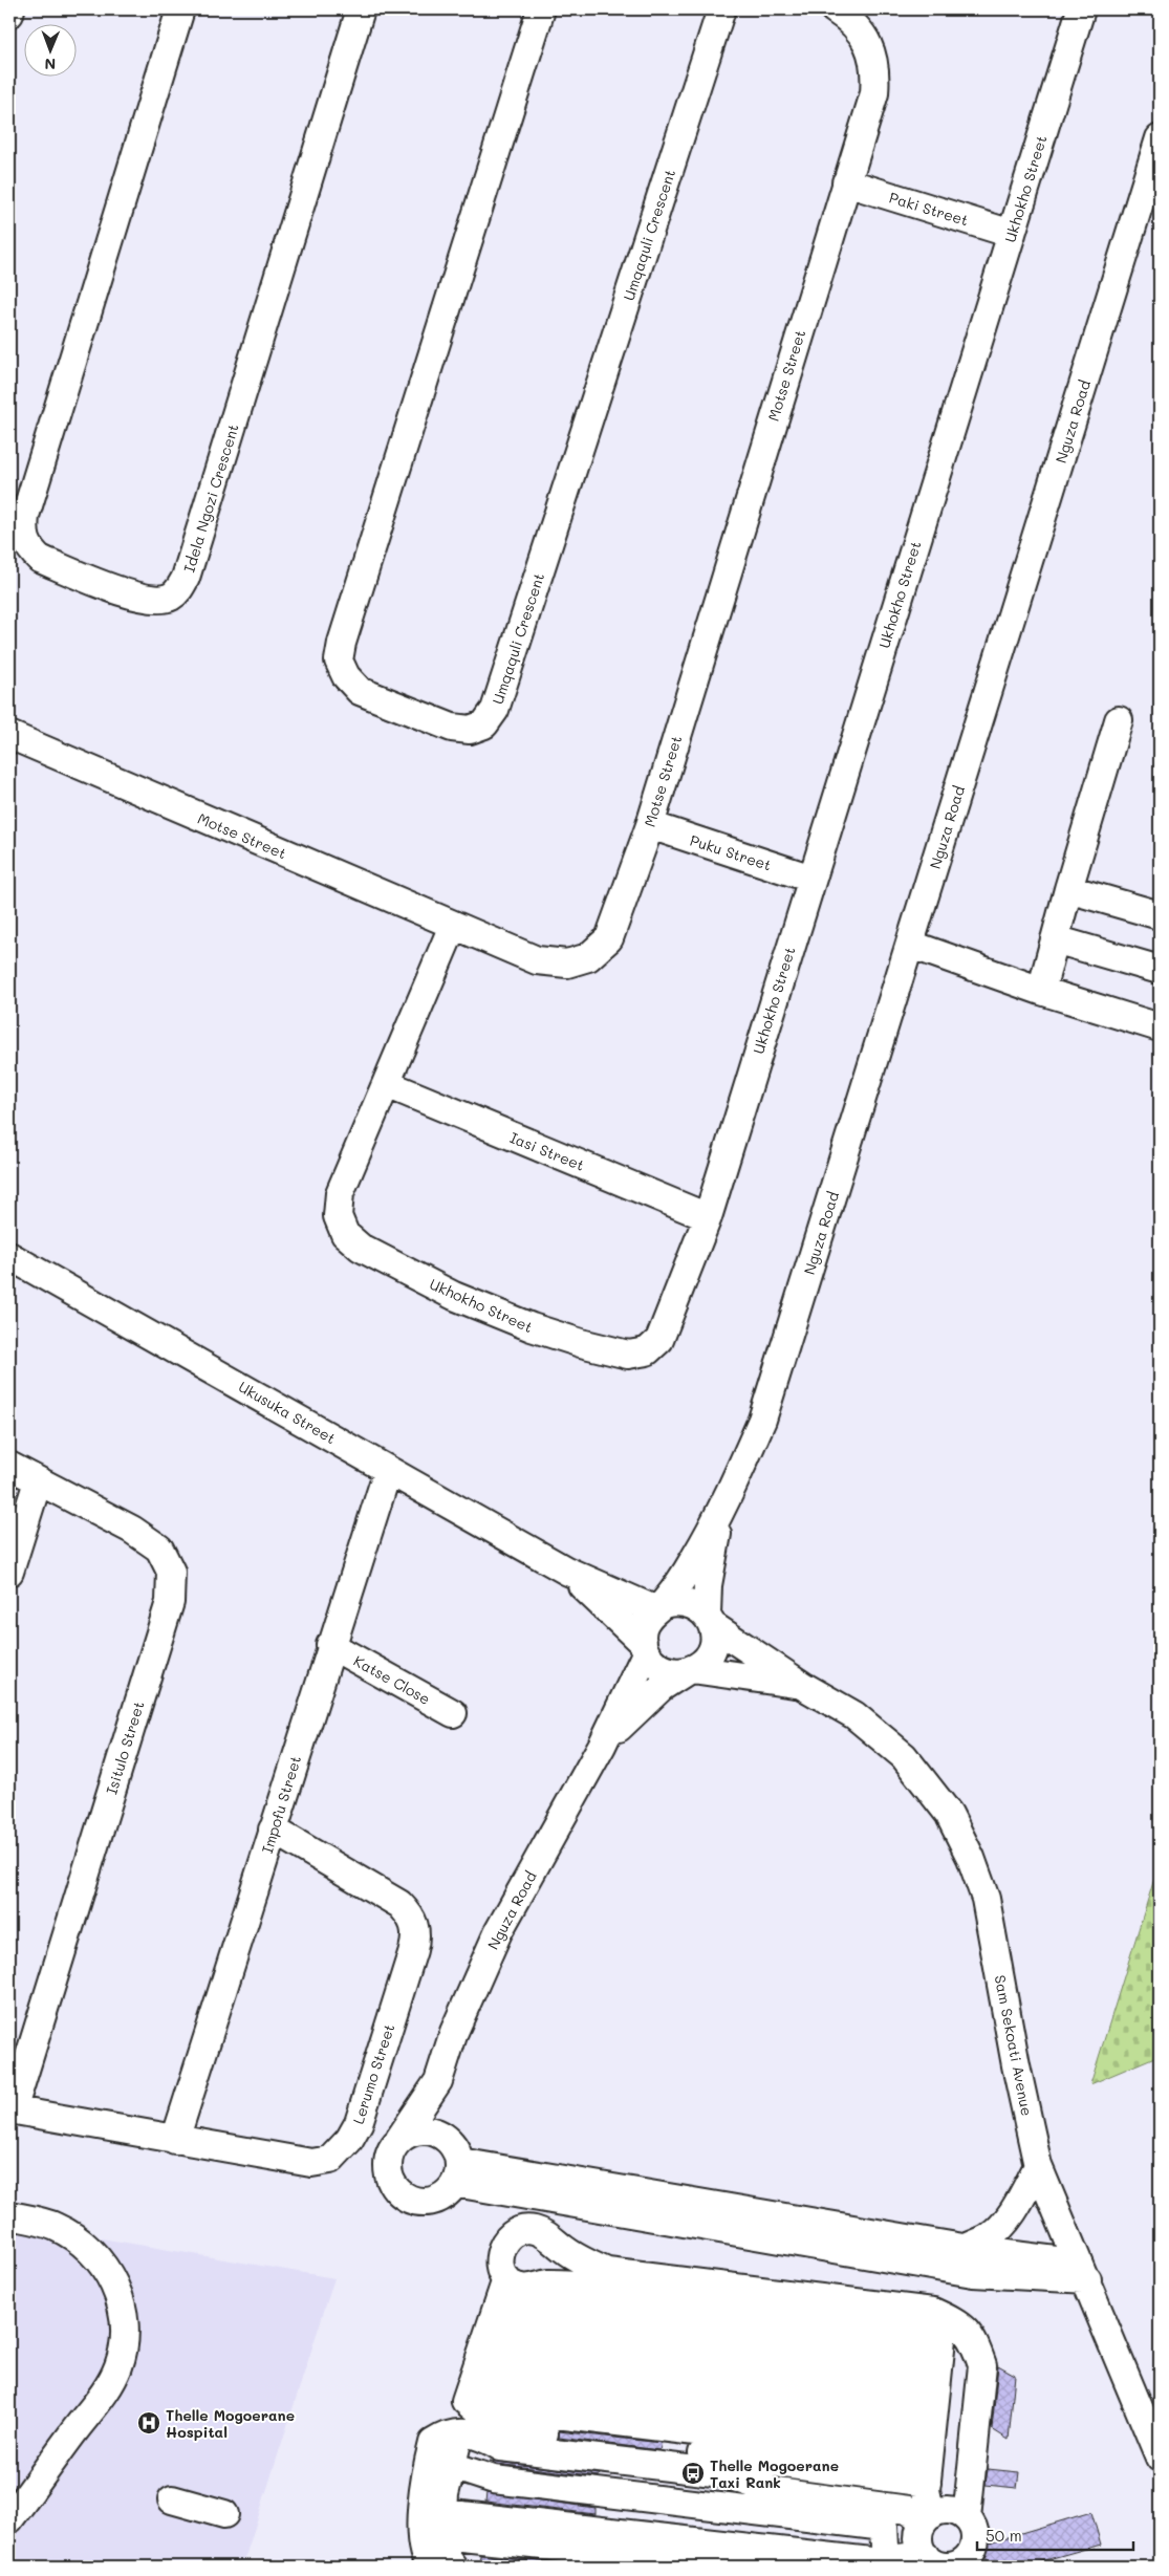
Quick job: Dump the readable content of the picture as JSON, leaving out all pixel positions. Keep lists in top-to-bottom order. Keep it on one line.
{"streets":{"street":["Ukhokho Street","Paki Street","Umqaquli Crescent","Motse Street","Nguza Road","Idela Ngozi Crescent","Puku Street","Iasi Street","Ukusuka Street","Katse Close","Isitulo Street","Impofu Street","Sam Sekoati Avenue","Lerumo Street"]},"crossings":[["Ukhokho Street","Paki Street"],["Ukhokho Street","Motse Street"],["Ukhokho Street","Puku Street"],["Ukhokho Street","Iasi Street"],["Paki Street","Motse Street"],["Motse Street","Puku Street"],["Nguza Road","Ukusuka Street"],["Nguza Road","Sam Sekoati Avenue"],["Ukusuka Street","Impofu Street"],["Ukusuka Street","Sam Sekoati Avenue"],["Katse Close","Impofu Street"],["Isitulo Street","Lerumo Street"],["Impofu Street","Lerumo Street"]],"places":{"hospital":["Thelle Mogoerane Hospital"],"bus stop":["Thelle Mogoerane Taxi Rank"]},"scale_bar":"50 m","north":"bottom"}
